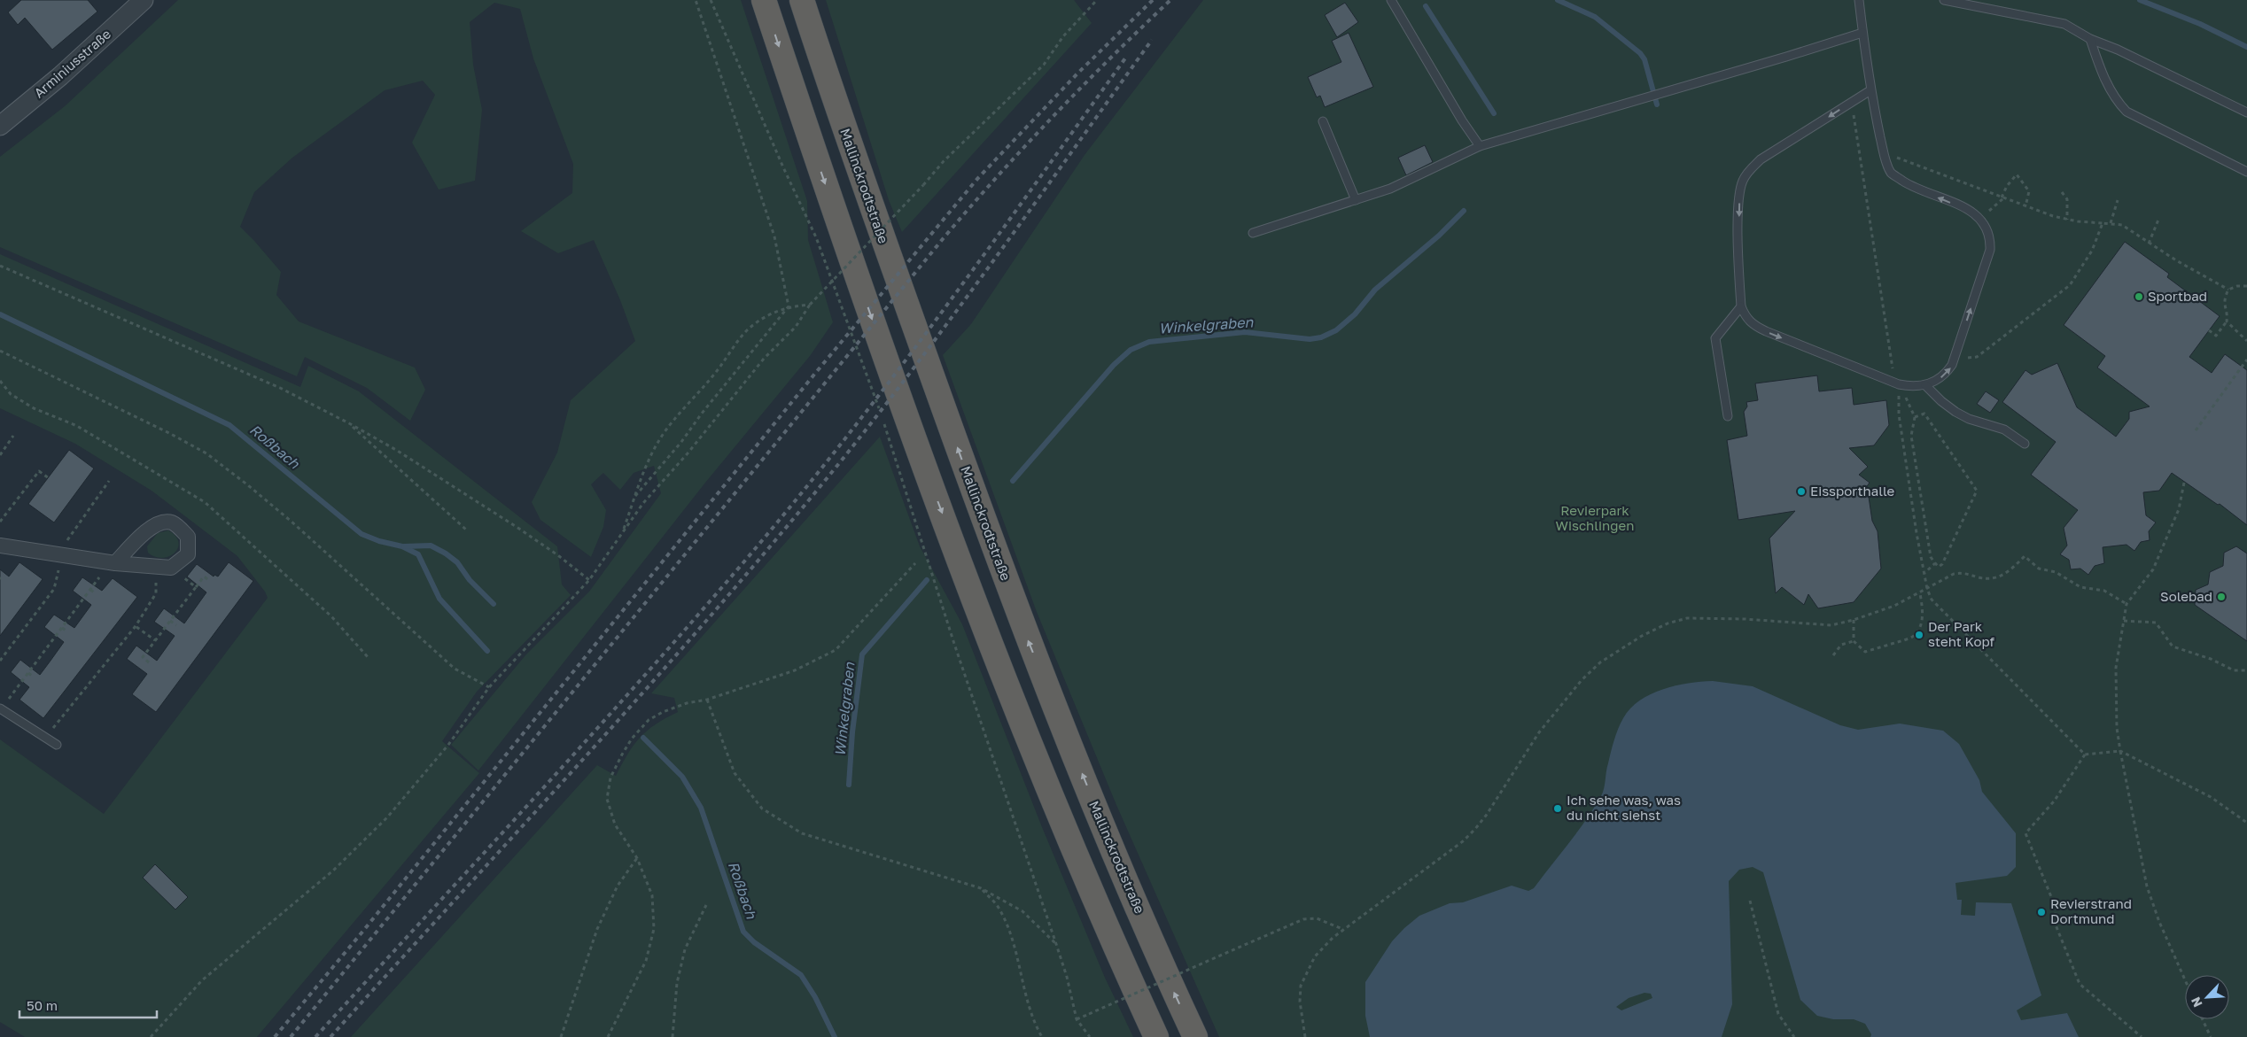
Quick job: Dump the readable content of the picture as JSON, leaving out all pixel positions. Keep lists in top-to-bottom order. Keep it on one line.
{"streets":{"highway":["Mallinckrodtstraße"],"street":["Arminiusstraße"]},"water":["Winkelgraben","Roßbach"],"parks":["Revierpark Wischlingen"],"places":["Sportbad","Eissporthalle","Solebad","Der Park steht Kopf","Ich sehe was, was du nicht siehst","Revierstrand Dortmund"],"scale_bar":"50 m","north":"bottom left"}
